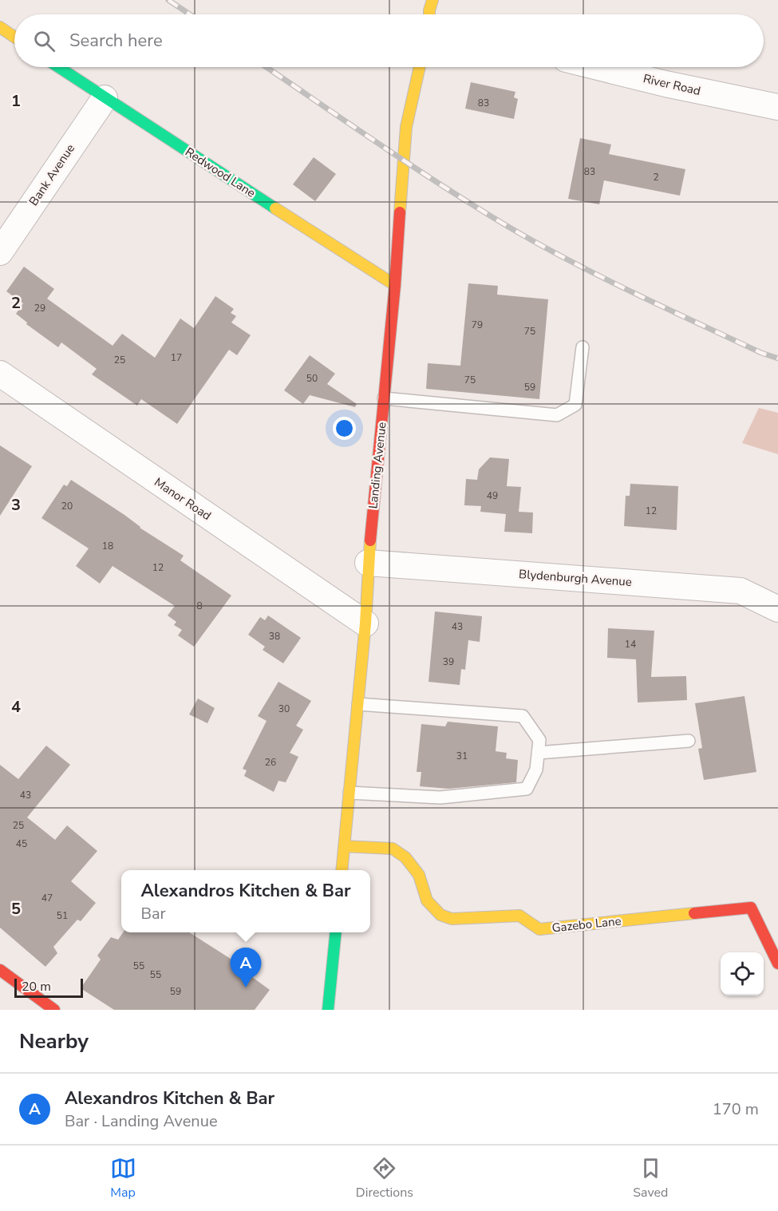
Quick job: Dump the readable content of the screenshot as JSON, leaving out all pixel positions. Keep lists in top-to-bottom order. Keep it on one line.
{"streets":{"main road":["Redwood Lane","Landing Avenue","Gazebo Lane"],"street":["River Road","Bank Avenue","Manor Road","Blydenburgh Avenue"]},"crossings":[["Redwood Lane","Bank Avenue"],["Redwood Lane","Landing Avenue"],["Landing Avenue","Manor Road"],["Landing Avenue","Blydenburgh Avenue"],["Landing Avenue","Gazebo Lane"]],"house_numbers":["83","83","2","29","79","75","17","25","50","75","59","49","20","12","18","12","8","43","38","14","39","30","31","26","43","25","45","47","51","55","55","59"],"scale_bar":"20 m","page":{"search":"Search here","popup":["Alexandros Kitchen & Bar","Bar"],"pins":"A","scale":"20 m","heading":"Nearby","list":[{"mark":"A","name":"Alexandros Kitchen & Bar","note":"Bar · Landing Avenue","value":"170 m"}],"nav":["Map","Directions","Saved"]},"grid":{"rows":["1","2","3","4","5"]}}
